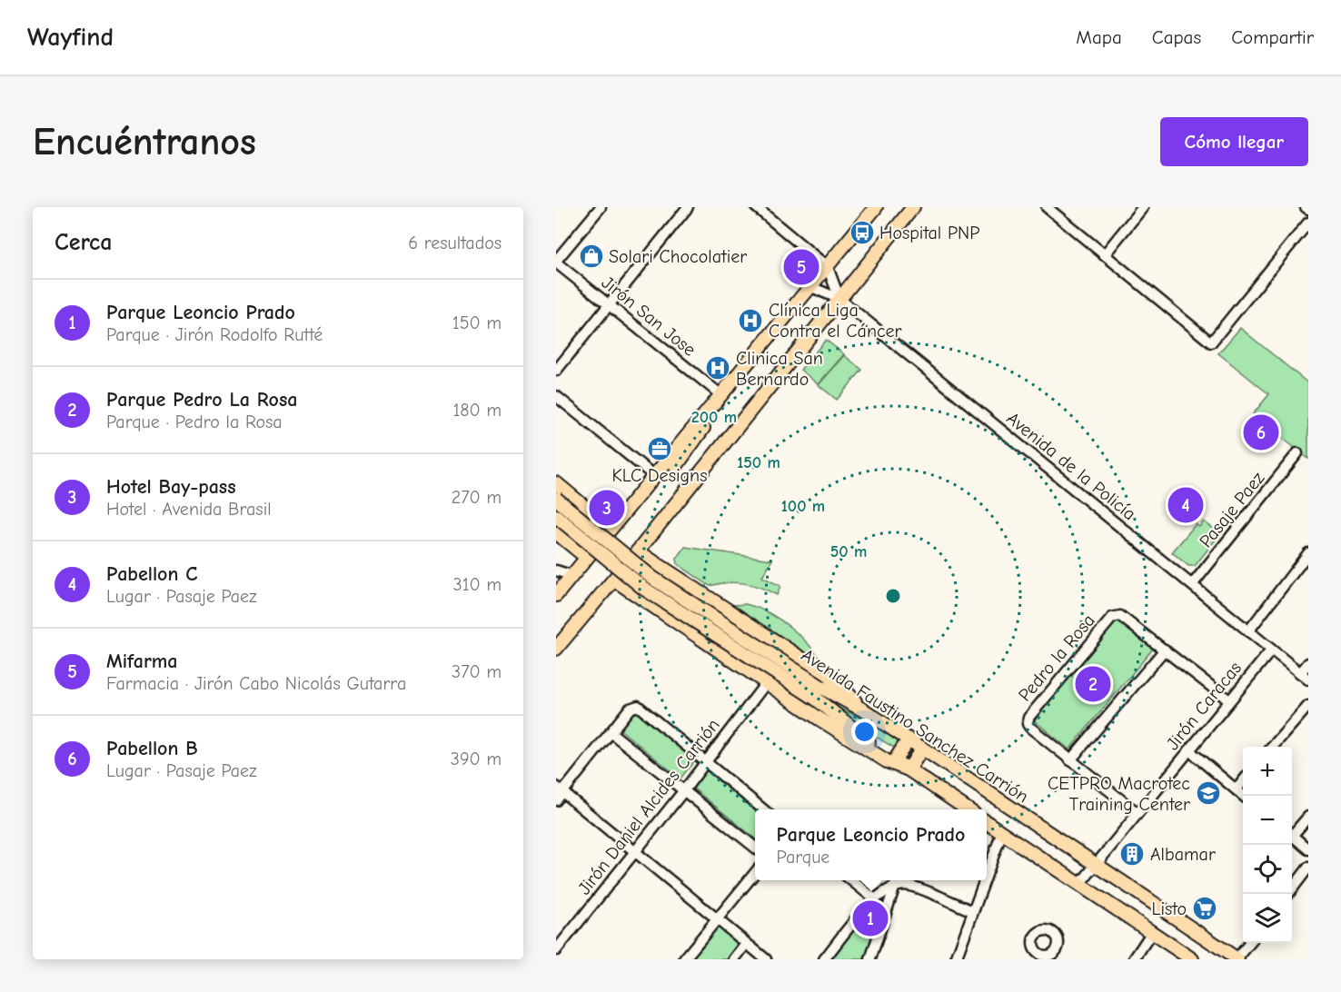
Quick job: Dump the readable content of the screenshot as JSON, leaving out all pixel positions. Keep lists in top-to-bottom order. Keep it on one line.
{"streets":{"main road":["Avenida Faustino Sanchez Carrión"],"street":["Jirón San Jose","Avenida de la Policía","Pasaje Paez","Pedro la Rosa","Jirón Caracas","Jirón Daniel Alcides Carrión"]},"crossings":[["Avenida de la Policía","Pasaje Paez"],["Avenida de la Policía","Jirón Caracas"],["Jirón Caracas","Avenida Faustino Sanchez Carrión"]],"places":{"bus stop":["Hospital PNP"],"shop":["Solari Chocolatier"],"hospital":["Clínica Liga Contra el Cáncer","Clinica San Bernardo"],"office":["KLC Designs"],"school or university":["CETPRO Macrotec Training Center"],"building":["Albamar"],"supermarket":["Listo"]},"page":{"header":"Wayfind","nav":["Mapa","Capas","Compartir"],"buttons":"Cómo llegar","title":"Encuéntranos","heading":["Cerca","6 resultados"],"pins":["5","6","4","3","2","1"],"list":[{"mark":"1","name":"Parque Leoncio Prado","note":"Parque · Jirón Rodolfo Rutté","value":"150 m"},{"mark":"2","name":"Parque Pedro La Rosa","note":"Parque · Pedro la Rosa","value":"180 m"},{"mark":"3","name":"Hotel Bay-pass","note":"Hotel · Avenida Brasil","value":"270 m"},{"mark":"4","name":"Pabellon C","note":"Lugar · Pasaje Paez","value":"310 m"},{"mark":"5","name":"Mifarma","note":"Farmacia · Jirón Cabo Nicolás Gutarra","value":"370 m"},{"mark":"6","name":"Pabellon B","note":"Lugar · Pasaje Paez","value":"390 m"}],"map_buttons":["+","−"],"popup":["Parque Leoncio Prado","Parque"]},"rings":["200 m","150 m","100 m","50 m"]}
